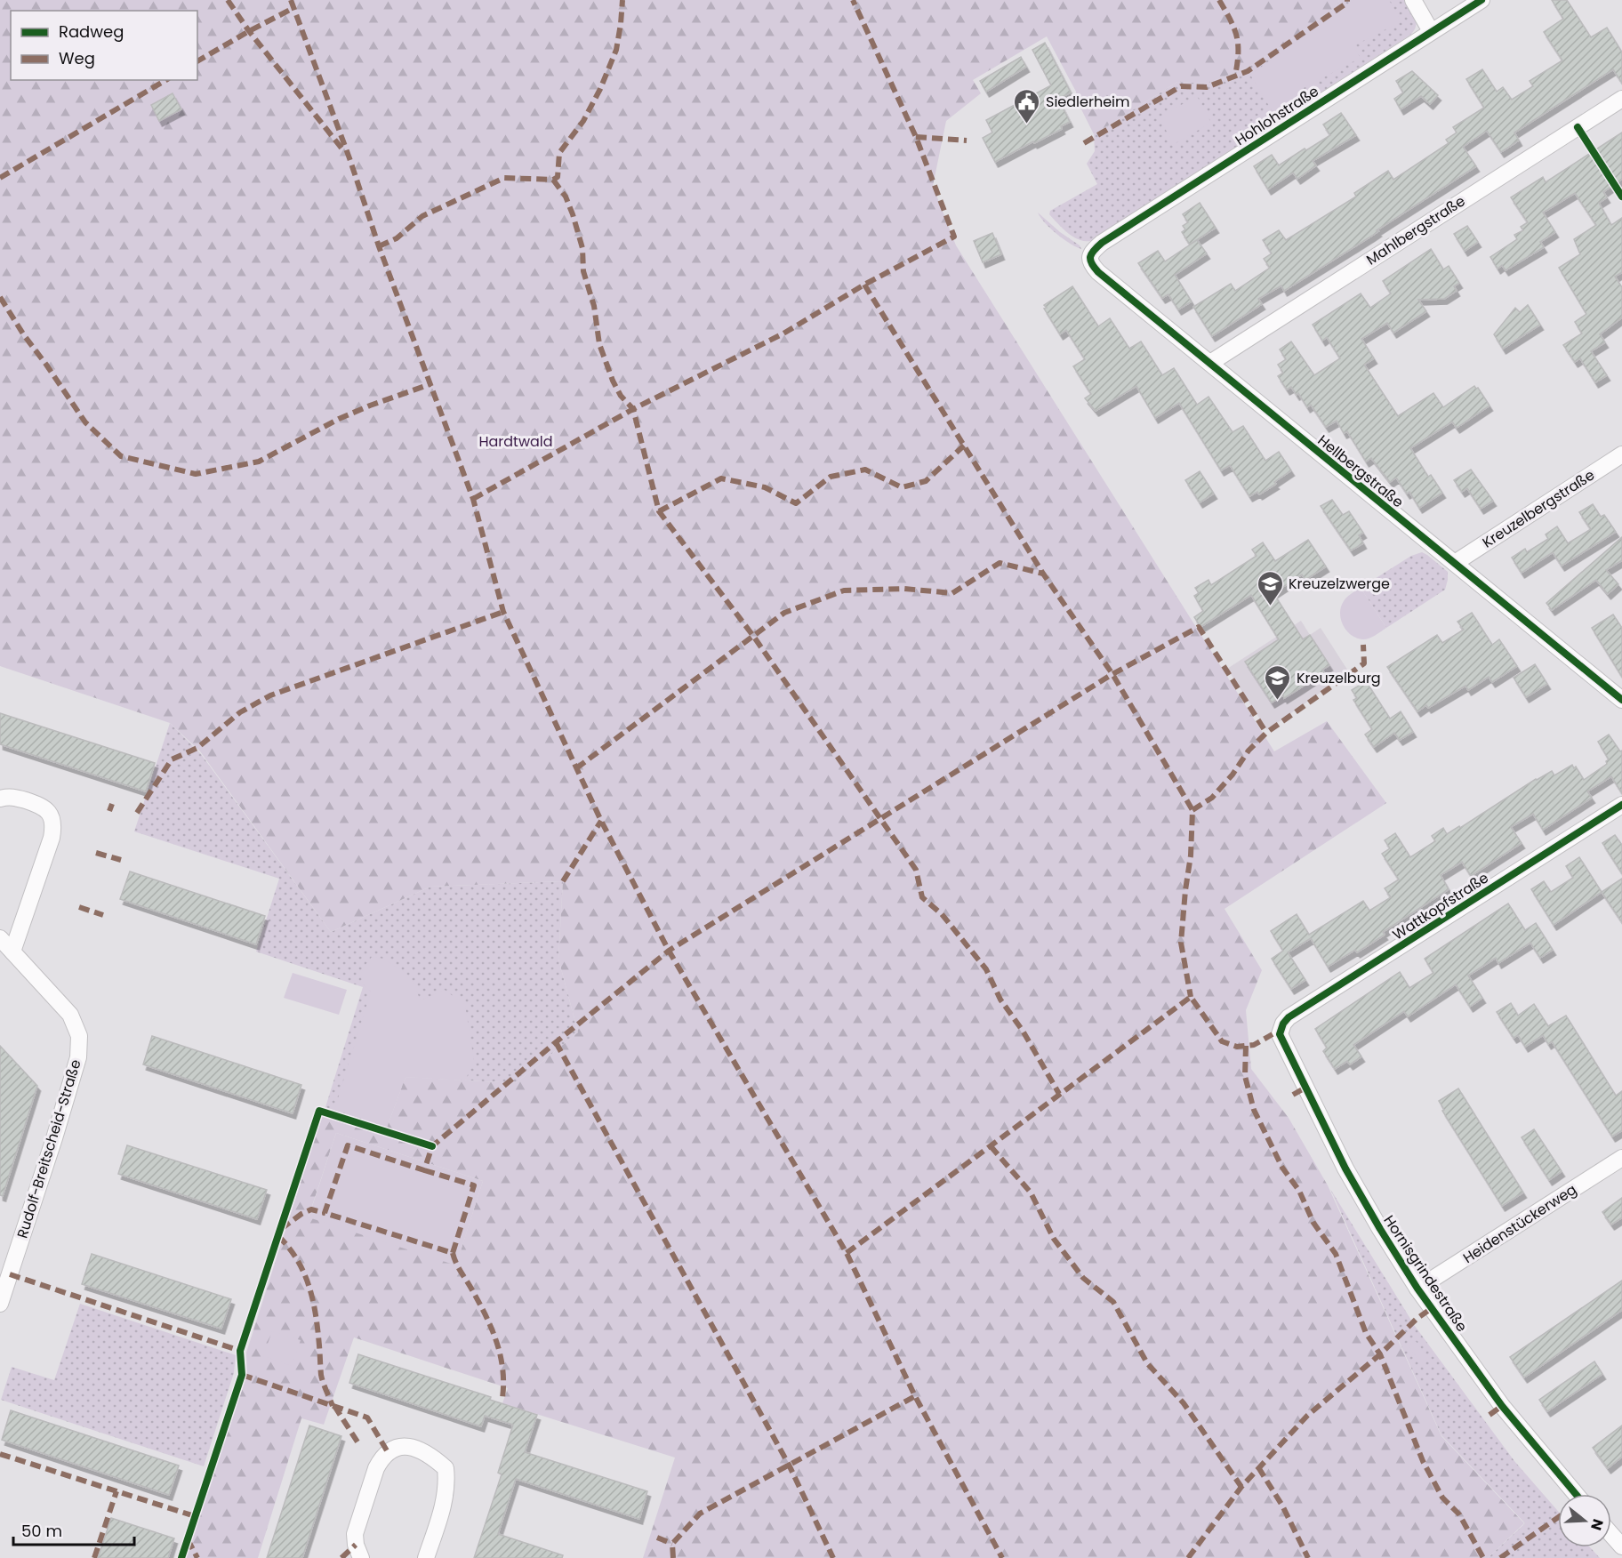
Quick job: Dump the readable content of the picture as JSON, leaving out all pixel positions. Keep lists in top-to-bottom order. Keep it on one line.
{"streets":{"street":["Hohlohstraße","Mahlbergstraße","Hellbergstraße","Kreuzelbergstraße","Wattkopfstraße","Rudolf-Breitscheid-Straße","Heidenstückerweg","Hornisgrindestraße"]},"crossings":[["Hohlohstraße","Hellbergstraße"],["Mahlbergstraße","Hellbergstraße"],["Hellbergstraße","Kreuzelbergstraße"],["Wattkopfstraße","Hornisgrindestraße"],["Heidenstückerweg","Hornisgrindestraße"]],"parks":["Hardtwald"],"places":{"public building":["Siedlerheim"],"school or university":["Kreuzelzwerge","Kreuzelburg"]},"legend":["Radweg","Weg"],"scale_bar":"50 m","north":"right"}
